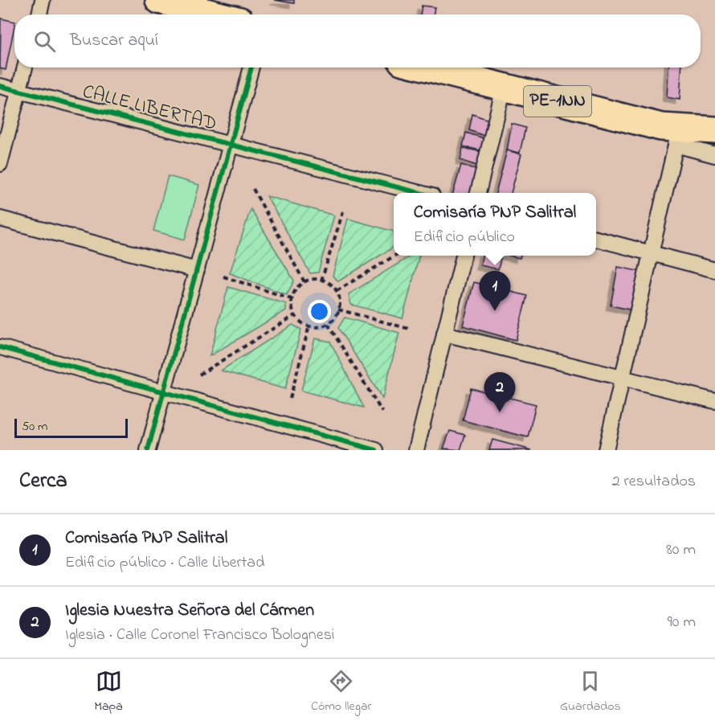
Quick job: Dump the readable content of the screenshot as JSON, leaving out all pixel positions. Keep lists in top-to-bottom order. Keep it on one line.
{"streets":{"highway":["PE-1NN"],"street":["CALLE LIBERTAD"]},"scale_bar":"50 m","page":{"search":"Buscar aquí","popup":["Comisaría PNP Salitral","Edificio público"],"pins":["1","2"],"scale":"50 m","heading":["Cerca","2 resultados"],"list":[{"mark":"1","name":"Comisaría PNP Salitral","note":"Edificio público · Calle Libertad","value":"80 m"},{"mark":"2","name":"Iglesia Nuestra Señora del Cármen","note":"Iglesia · Calle Coronel Francisco Bolognesi","value":"90 m"}],"nav":["Mapa","Cómo llegar","Guardados"]}}
